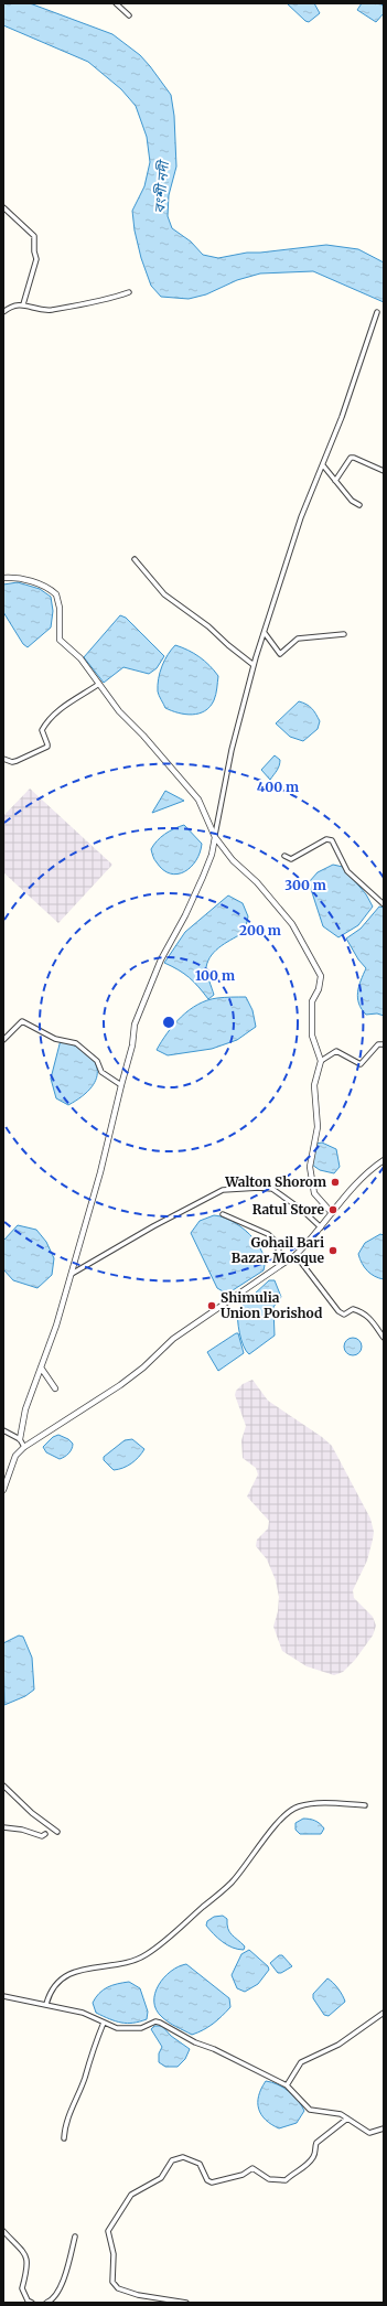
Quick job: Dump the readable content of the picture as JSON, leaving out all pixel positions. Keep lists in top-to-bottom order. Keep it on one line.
{"water":["বংশী নদী"],"places":["Walton Shorom","Ratul Store","Gohail Bari Bazar Mosque","Shimulia Union Porishod"],"rings":["400 m","300 m","200 m","100 m"]}
